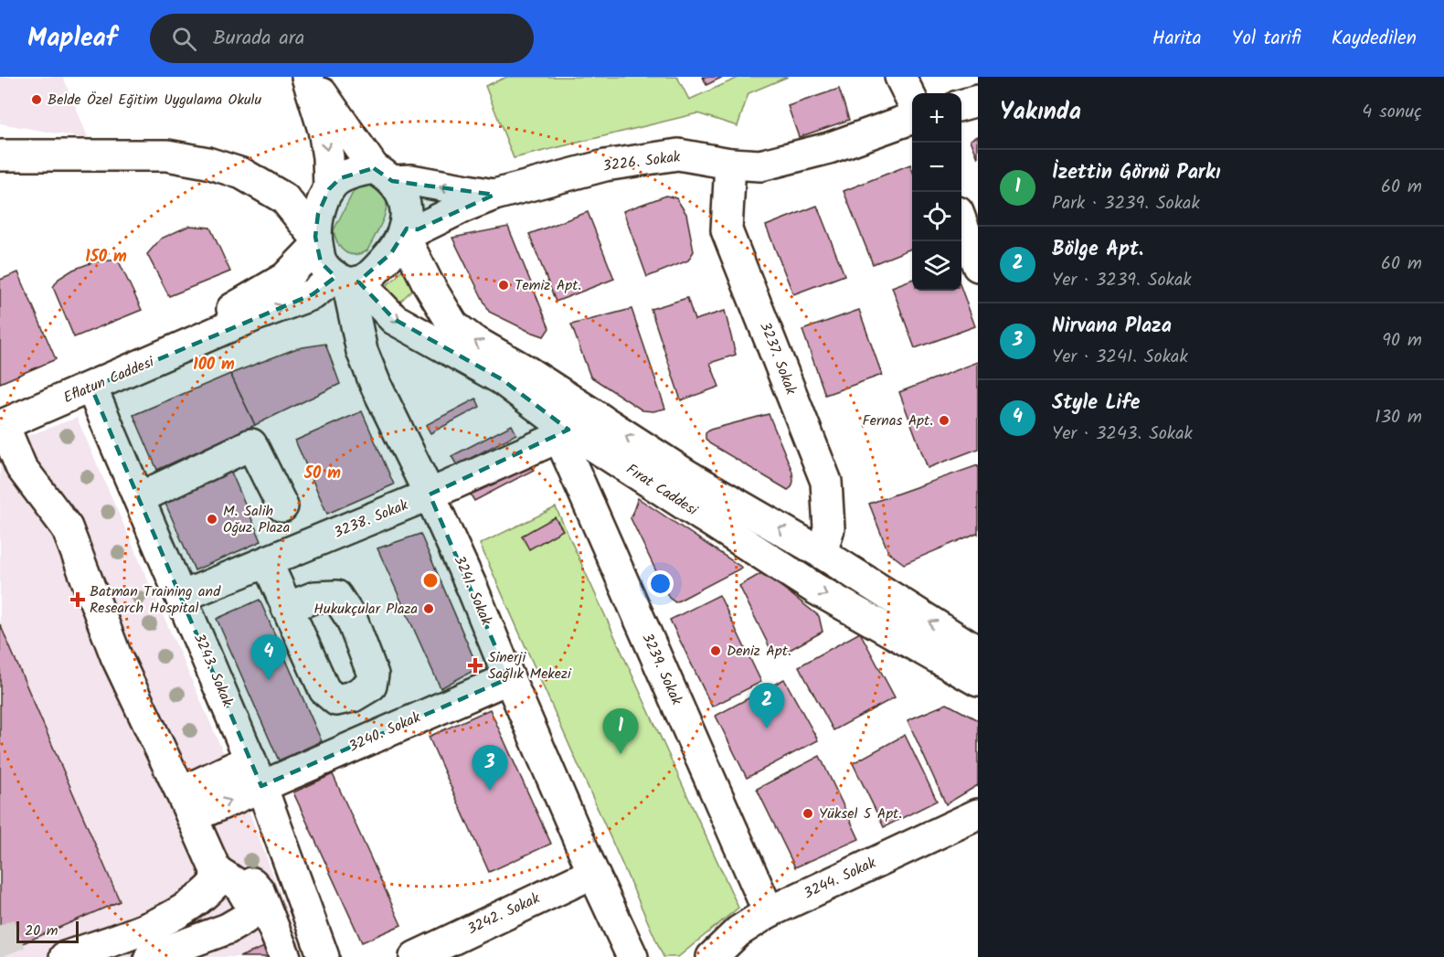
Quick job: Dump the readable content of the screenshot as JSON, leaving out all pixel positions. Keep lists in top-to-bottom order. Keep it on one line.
{"streets":{"street":["3226. Sokak","3237. Sokak","Eflatun Caddesi","Fırat Caddesi","3238. Sokak","3241. Sokak","3239. Sokak","3243. Sokak","3240. Sokak","3244. Sokak","3242. Sokak"]},"crossings":[["3226. Sokak","3237. Sokak"],["3226. Sokak","Eflatun Caddesi"],["3226. Sokak","Fırat Caddesi"],["3226. Sokak","3241. Sokak"],["Eflatun Caddesi","Fırat Caddesi"],["Eflatun Caddesi","3241. Sokak"],["Eflatun Caddesi","3243. Sokak"],["Fırat Caddesi","3238. Sokak"],["Fırat Caddesi","3241. Sokak"],["Fırat Caddesi","3239. Sokak"],["3238. Sokak","3241. Sokak"],["3238. Sokak","3239. Sokak"],["3238. Sokak","3243. Sokak"],["3241. Sokak","3240. Sokak"],["3241. Sokak","3242. Sokak"],["3239. Sokak","3244. Sokak"],["3243. Sokak","3240. Sokak"]],"places":{"other":["Belde Özel Eğitim Uygulama Okulu","Temiz Apt.","Fernas Apt.","M. Salih Oğuz Plaza","Hukukçular Plaza","Deniz Apt.","Yüksel 5 Apt."],"health":["Batman Training and Research Hospital","Sinerji Sağlık Mekezi"]},"scale_bar":"20 m","page":{"header":"Mapleaf","search":"Burada ara","nav":["Harita","Yol tarifi","Kaydedilen"],"heading":["Yakında","4 sonuç"],"map_buttons":["+","−"],"list":[{"mark":"1","name":"İzettin Görnü Parkı","note":"Park · 3239. Sokak","value":"60 m"},{"mark":"2","name":"Bölge Apt.","note":"Yer · 3239. Sokak","value":"60 m"},{"mark":"3","name":"Nirvana Plaza","note":"Yer · 3241. Sokak","value":"90 m"},{"mark":"4","name":"Style Life","note":"Yer · 3243. Sokak","value":"130 m"}],"pins":["4","2","1","3"],"scale":"20 m"},"rings":["150 m","100 m","50 m"]}
